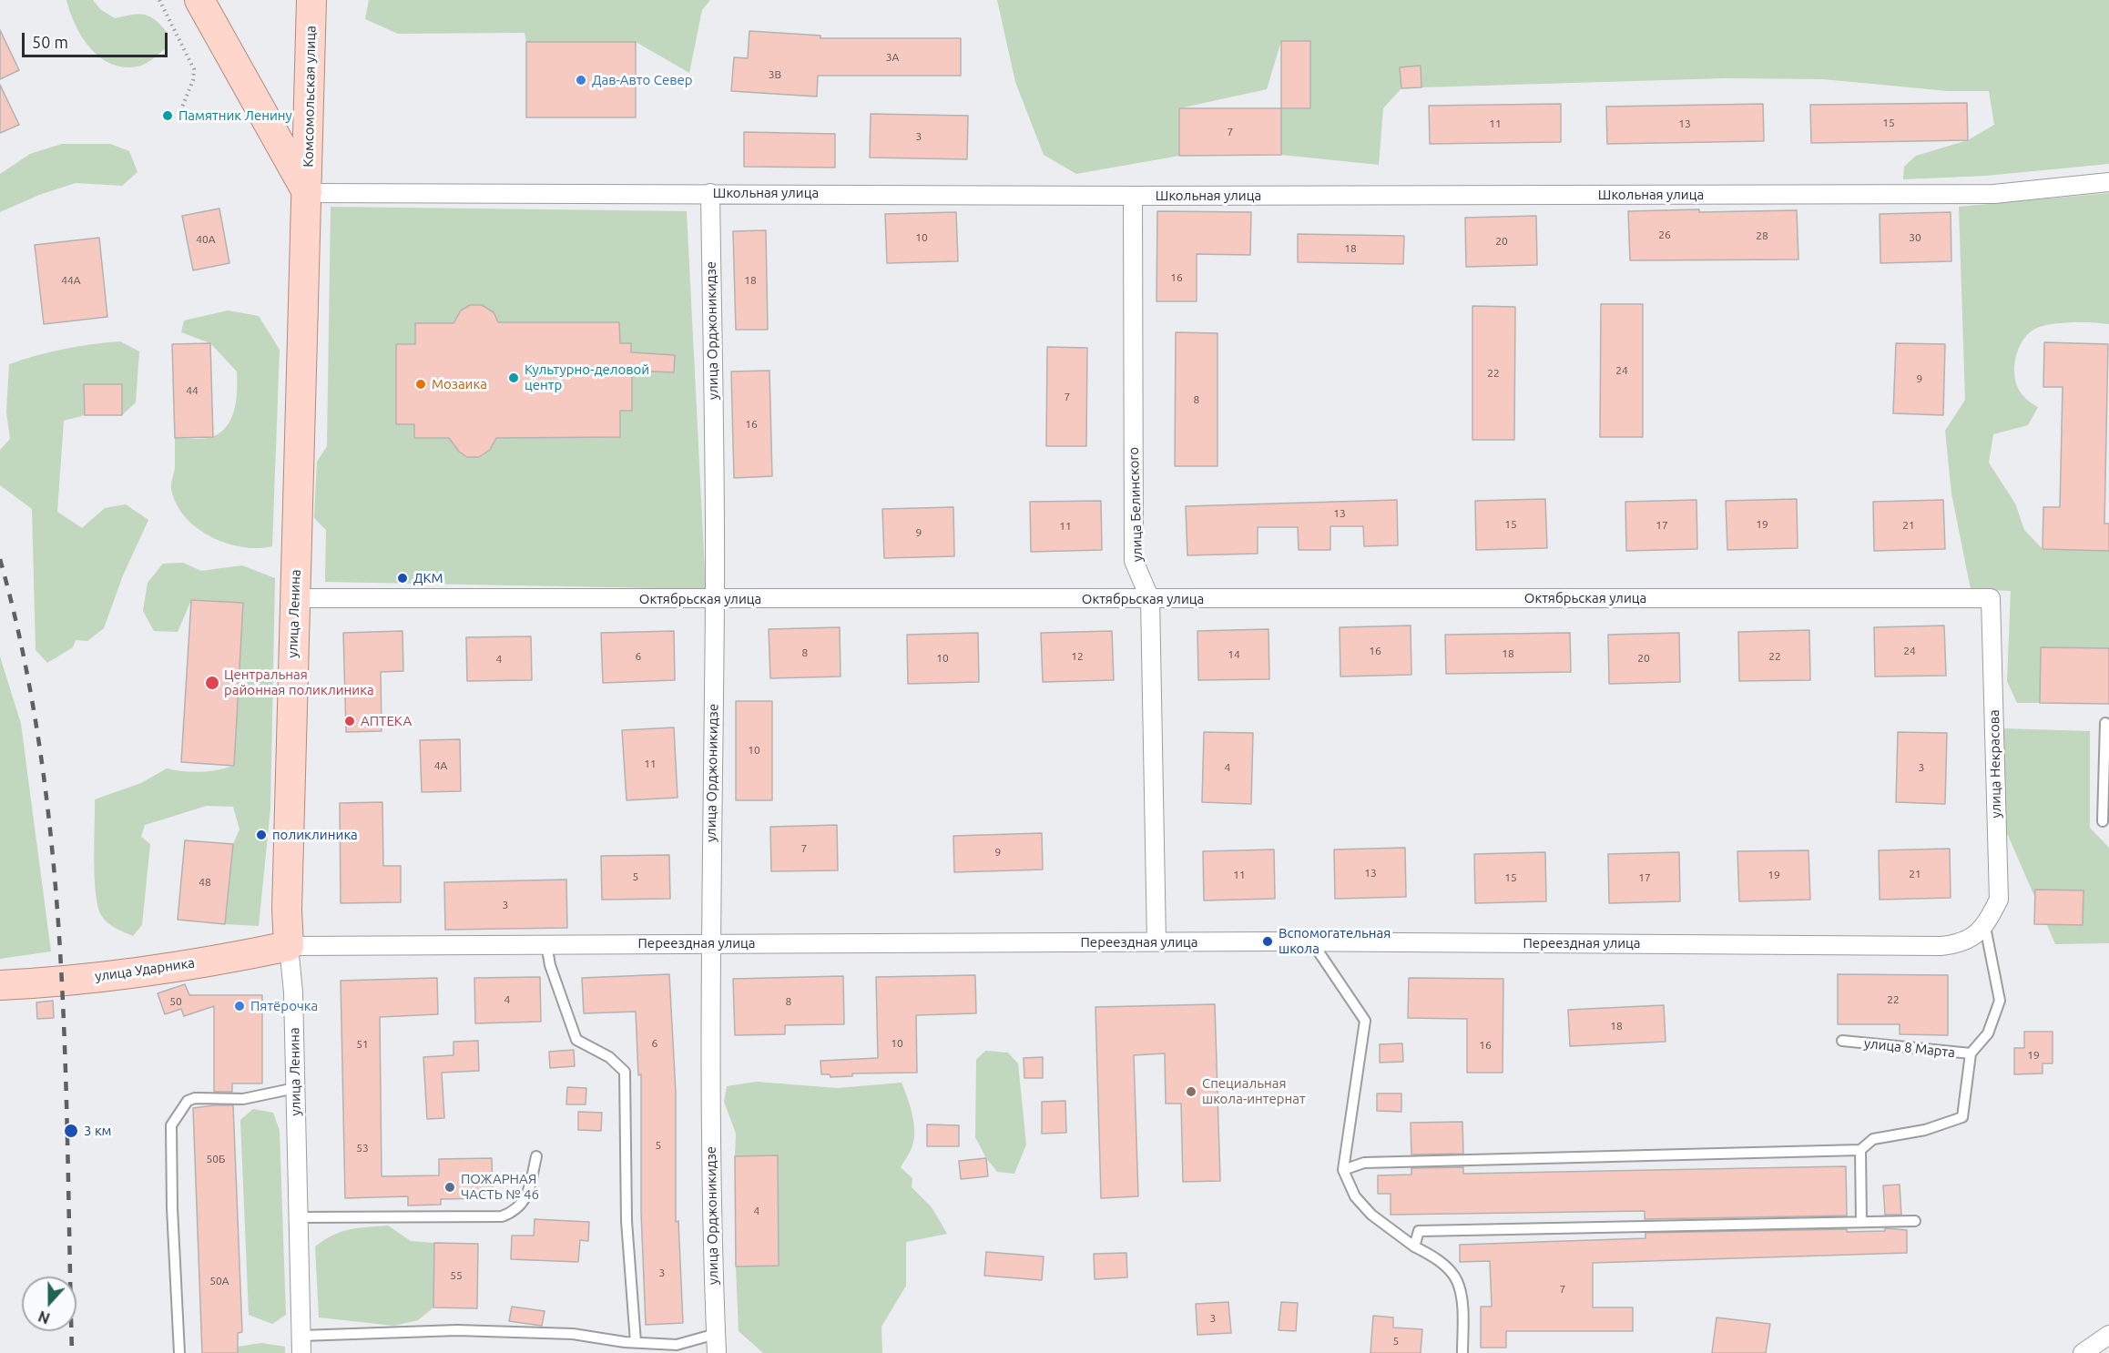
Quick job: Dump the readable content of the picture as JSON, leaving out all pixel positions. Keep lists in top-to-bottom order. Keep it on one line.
{"streets":{"main road":["Комсомольская улица","улица Ленина","улица Ударника"],"street":["Школьная улица","улица Орджоникидзе","улица Белинского","Октябрьская улица","улица Некрасова","Переездная улица"],"lane":["улица 8 Марта"]},"crossings":[["Комсомольская улица","Школьная улица"],["Комсомольская улица","улица Ленина"],["Школьная улица","улица Орджоникидзе"],["Школьная улица","улица Белинского"],["Школьная улица","улица Ленина"],["улица Орджоникидзе","Октябрьская улица"],["улица Орджоникидзе","Переездная улица"],["улица Белинского","Октябрьская улица"],["улица Белинского","Переездная улица"],["Октябрьская улица","улица Ленина"],["Октябрьская улица","улица Некрасова"],["улица Ленина","Переездная улица"],["улица Ленина","улица Ударника"],["улица Некрасова","Переездная улица"],["улица Некрасова","улица 8 Марта"],["Переездная улица","улица Ударника"],["Переездная улица","улица 8 Марта"]],"places":["Дав-Авто Север","Памятник Ленину","Культурно-деловой центр","Мозаика","ДКМ","Центральная районная поликлиника","АПТЕКА","поликлиника","Вспомогательная школа","Пятёрочка","Специальная школа-интернат","3 км","ПОЖАРНАЯ ЧАСТЬ № 46"],"house_numbers":["3А","3В","15","11","13","7","3","26","28","10","30","40А","20","18","16","44А","18","24","22","9","44","7","8","16","13","15","19","17","21","11","9","16","24","8","18","14","6","12","22","10","20","4","10","11","4А","4","3","7","9","13","21","11","19","5","15","17","48","3","4","22","50","8","18","6","10","51","16","19","5","53","50Б","4","3","55","50А","7","3","5"],"scale_bar":"50 m","north":"bottom"}
